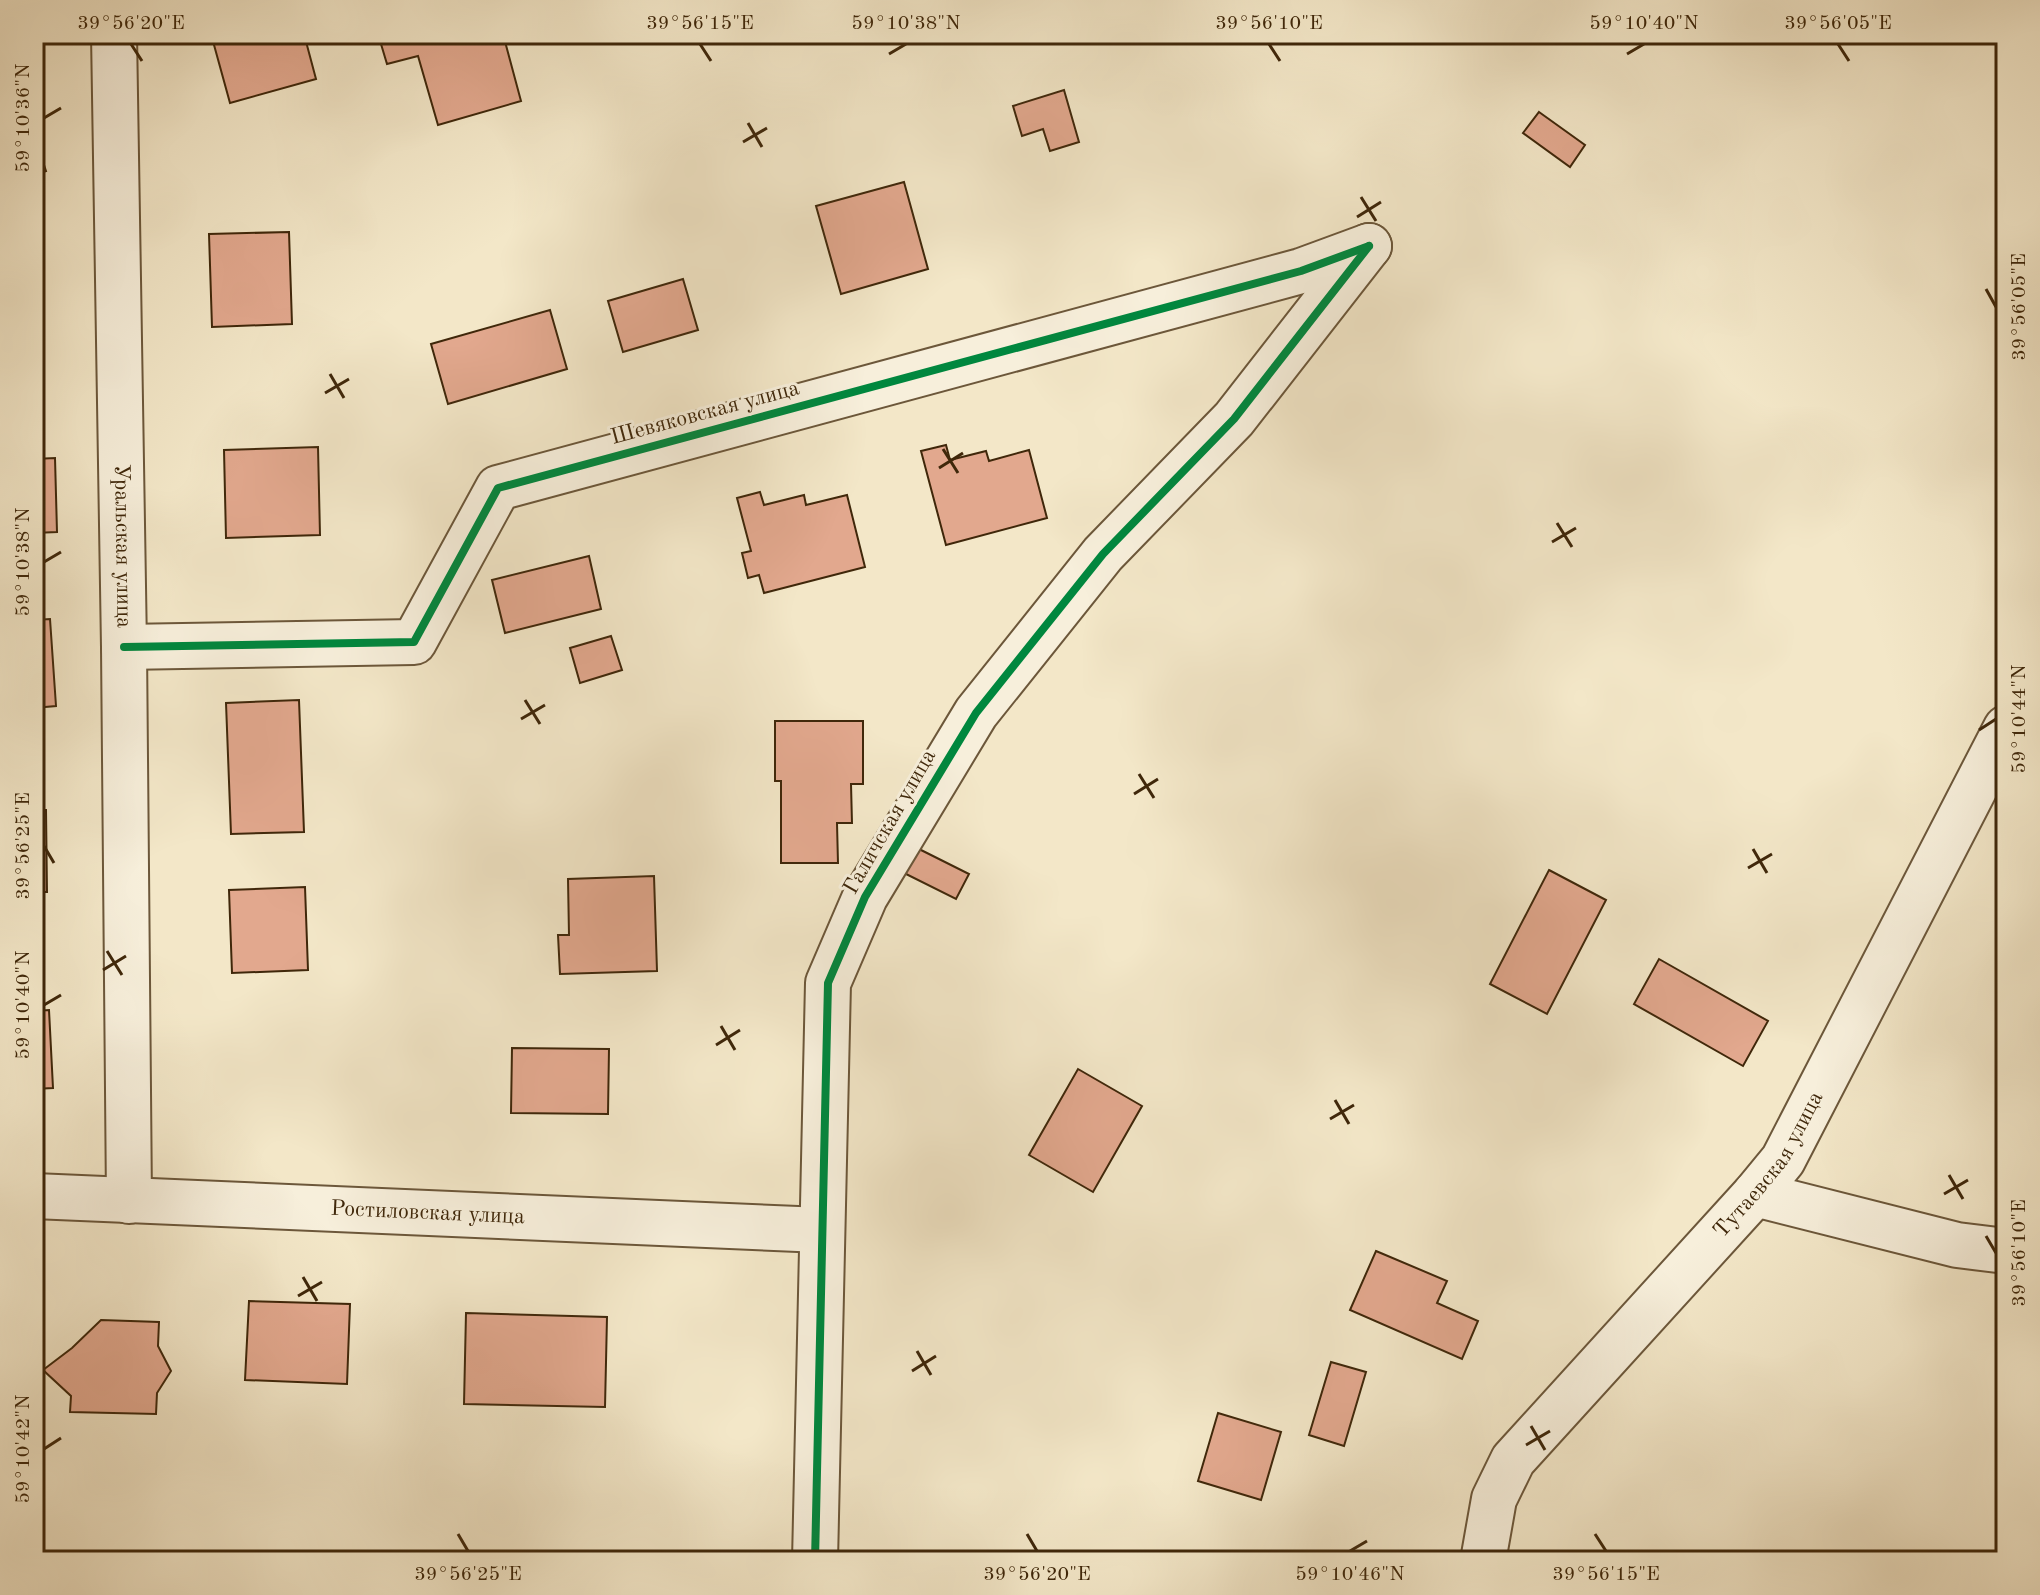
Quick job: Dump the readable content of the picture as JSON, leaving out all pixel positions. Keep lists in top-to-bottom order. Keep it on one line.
{"streets":{"street":["Шевяковская улица","Уральская улица","Галичская улица","Тутаевская улица","Ростиловская улица"]},"crossings":[["Шевяковская улица","Уральская улица"],["Шевяковская улица","Галичская улица"],["Уральская улица","Ростиловская улица"],["Галичская улица","Ростиловская улица"]],"coordinates":["39°56'20\"E","39°56'15\"E","59°10'38\"N","39°56'10\"E","59°10'40\"N","39°56'05\"E","59°10'36\"N","59°10'44\"N","39°56'25\"E","59°10'42\"N","59°10'46\"N"]}
